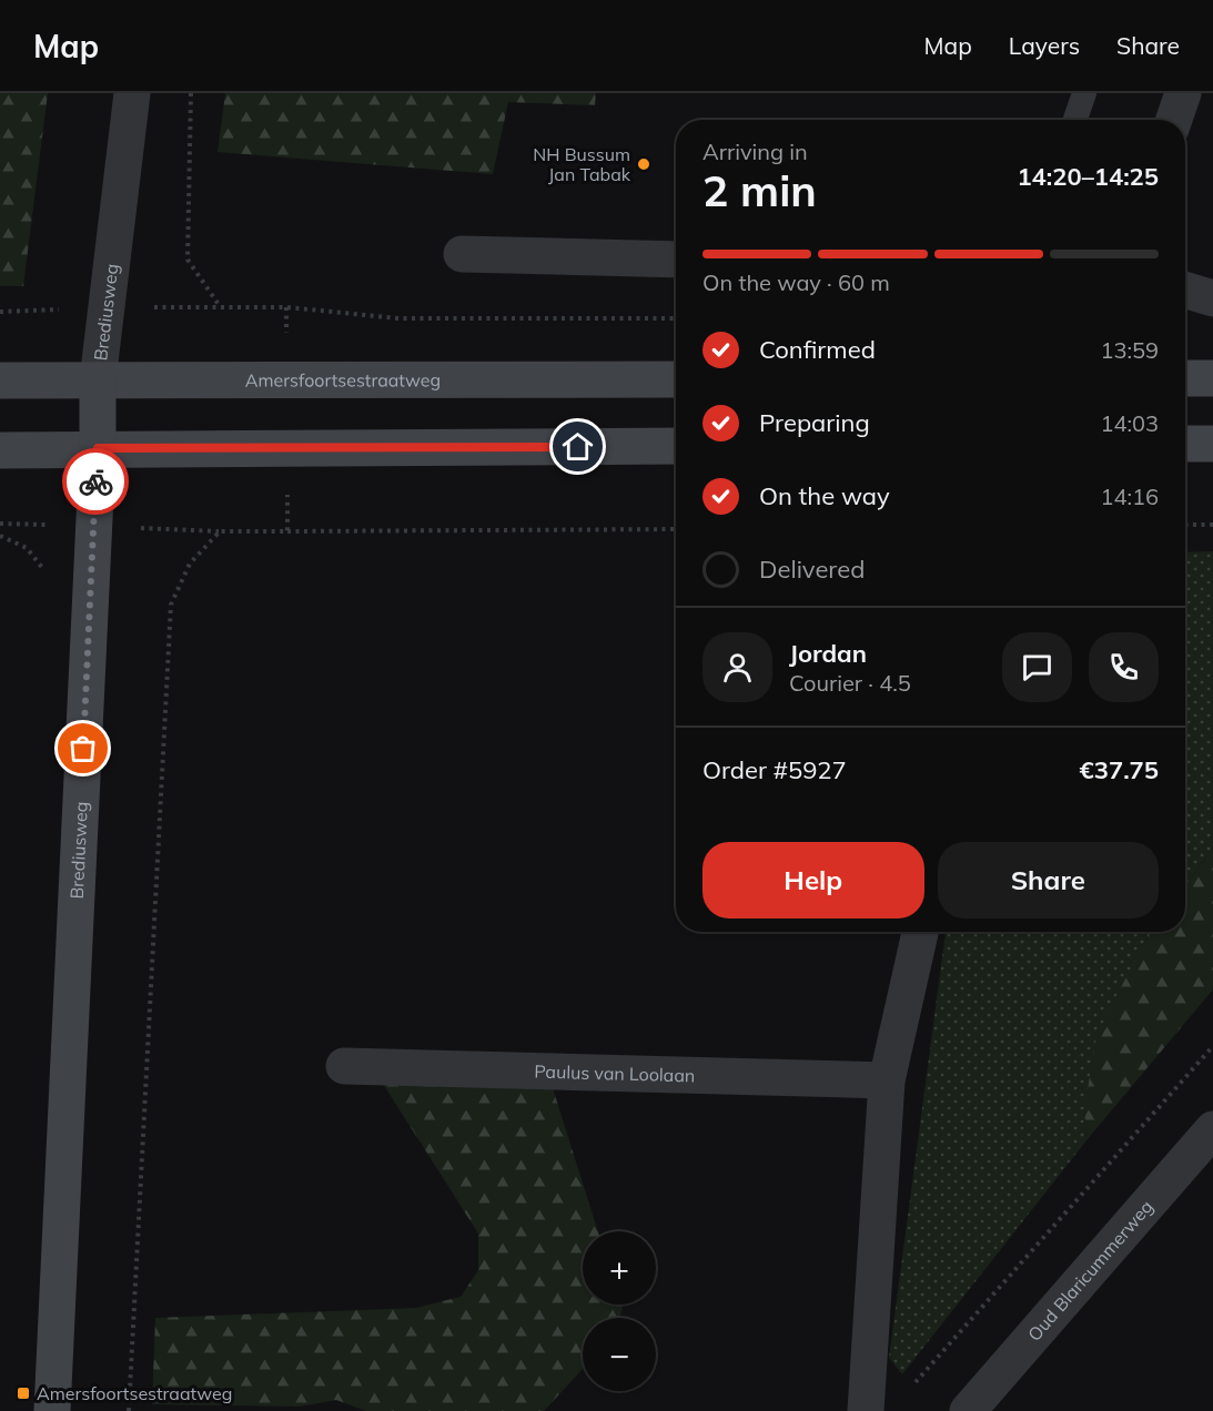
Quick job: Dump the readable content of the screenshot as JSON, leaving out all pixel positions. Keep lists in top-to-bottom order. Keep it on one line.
{"streets":{"main road":["Brediusweg","Amersfoortsestraatweg"],"street":["Paulus van Loolaan","Oud Blaricummerweg"]},"crossings":[["Brediusweg","Amersfoortsestraatweg"]],"places":{"other":["NH Bussum Jan Tabak"],"transit":["Amersfoortsestraatweg"]},"page":{"header":"Map","nav":["Map","Layers","Share"],"heading":["2 min","Arriving in","14:20–14:25"],"panel":["Jordan","Courier · 4.5","Order #5927","€37.75"],"bar":"On the way · 60 m","list":[["Confirmed","13:59"],["Preparing","14:03"],["On the way","14:16"],"Delivered"],"buttons":["Help","Share"],"map_buttons":["+","−"]}}
